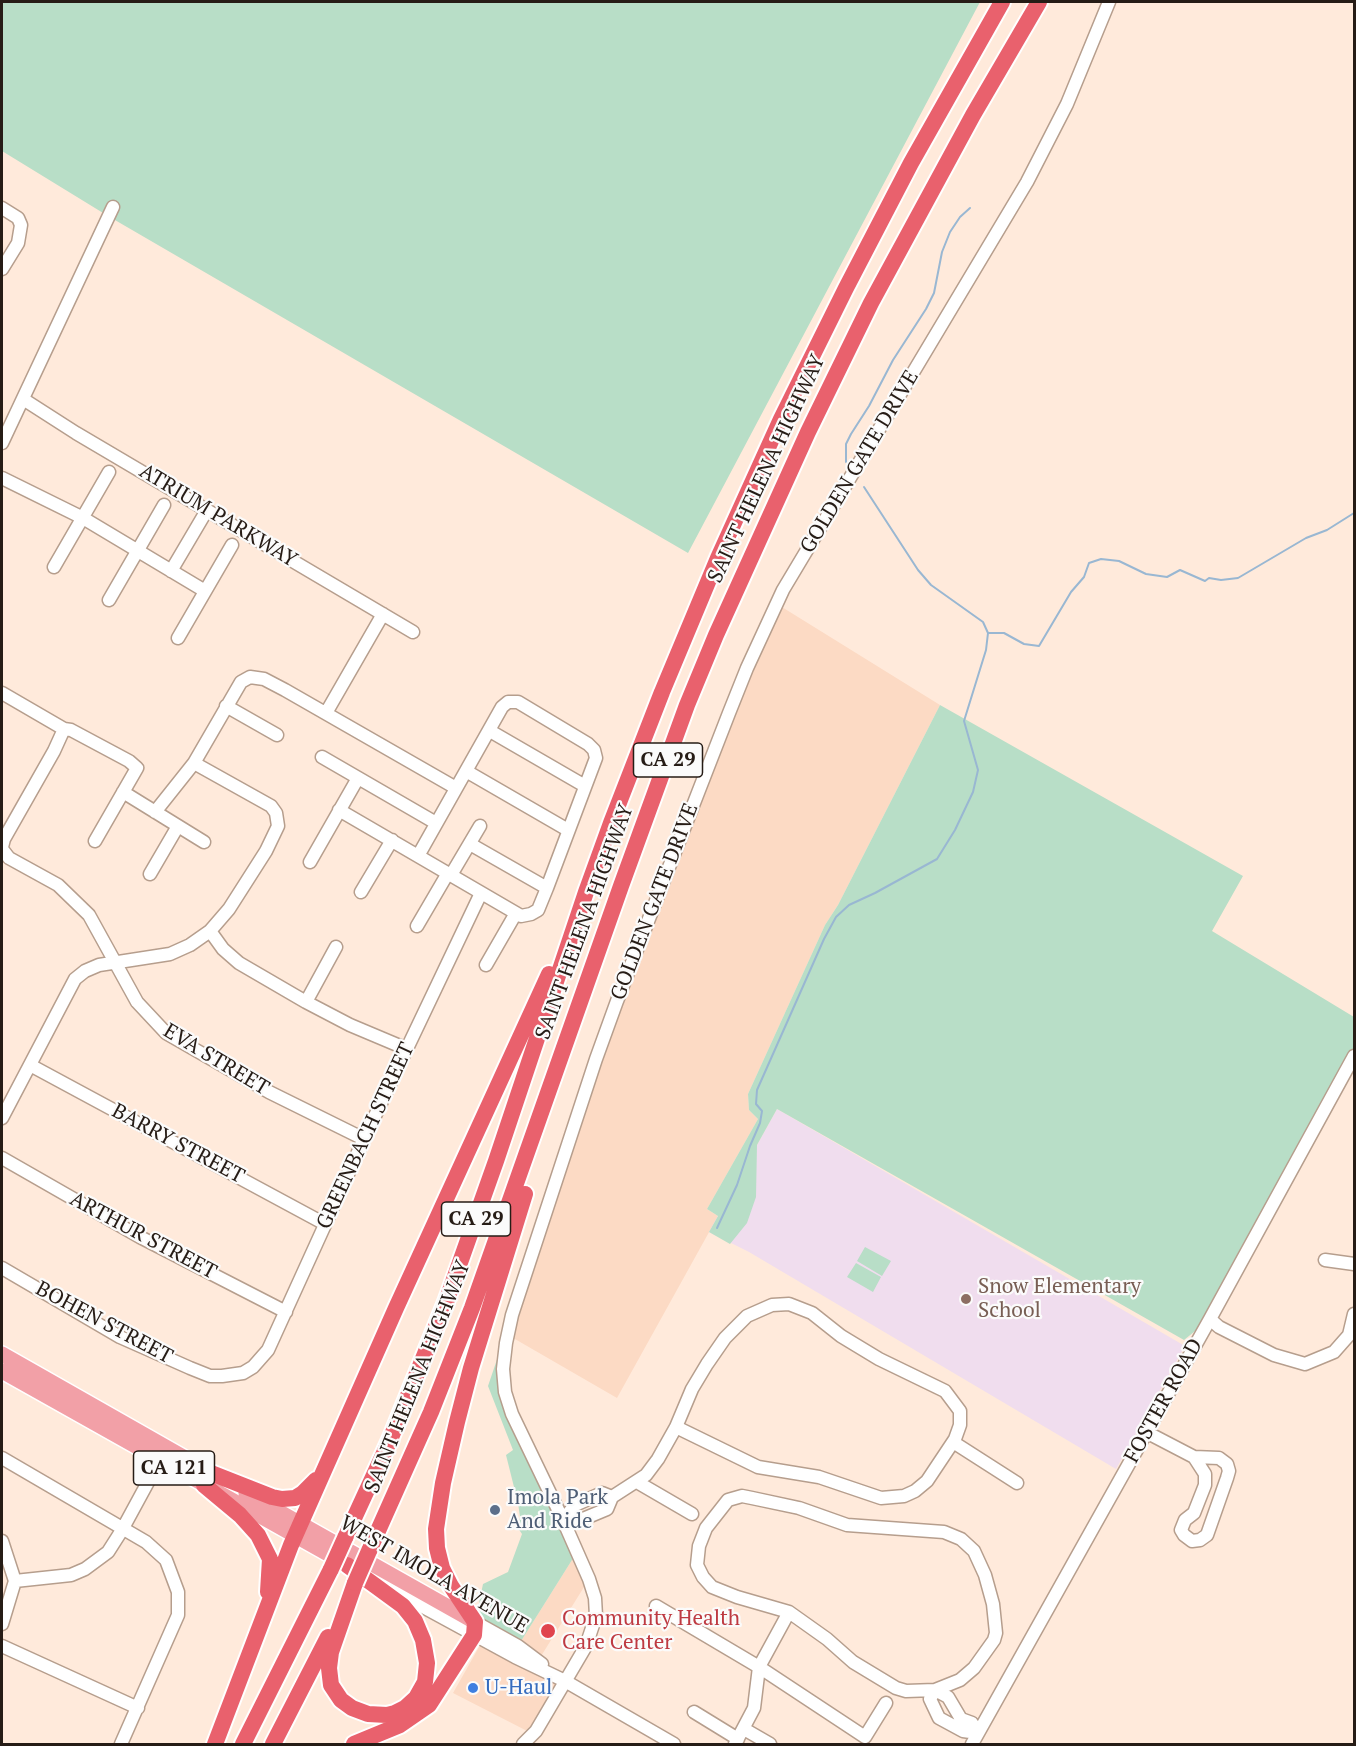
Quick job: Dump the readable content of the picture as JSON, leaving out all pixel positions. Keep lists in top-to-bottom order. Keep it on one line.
{"streets":{"highway":["SAINT HELENA HIGHWAY","CA 29","CA 121"],"main road":["WEST IMOLA AVENUE"],"street":["GOLDEN GATE DRIVE","ATRIUM PARKWAY","EVA STREET","GREENBACH STREET","BARRY STREET","ARTHUR STREET","BOHEN STREET","FOSTER ROAD"]},"crossings":[["GOLDEN GATE DRIVE","WEST IMOLA AVENUE"],["SAINT HELENA HIGHWAY","CA 121"],["SAINT HELENA HIGHWAY","WEST IMOLA AVENUE"],["EVA STREET","GREENBACH STREET"],["GREENBACH STREET","BARRY STREET"],["GREENBACH STREET","ARTHUR STREET"],["GREENBACH STREET","BOHEN STREET"],["CA 121","WEST IMOLA AVENUE"]],"places":["Snow Elementary School","Imola Park And Ride","Community Health Care Center","U-Haul"]}
